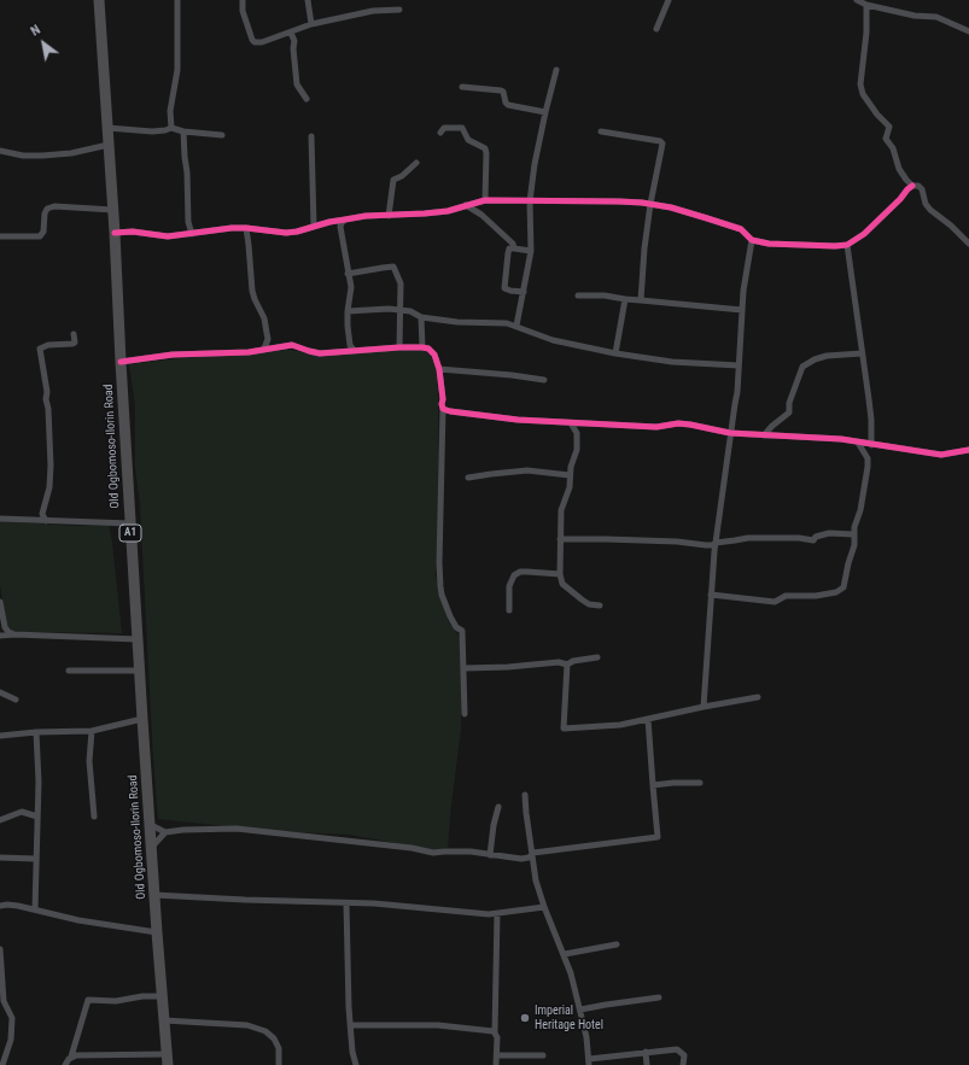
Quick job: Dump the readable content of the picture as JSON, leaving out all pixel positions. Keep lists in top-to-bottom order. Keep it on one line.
{"streets":{"highway":["Old Ogbomoso-Ilorin Road","A1"]},"places":["Imperial Heritage Hotel"],"north":"top left"}
